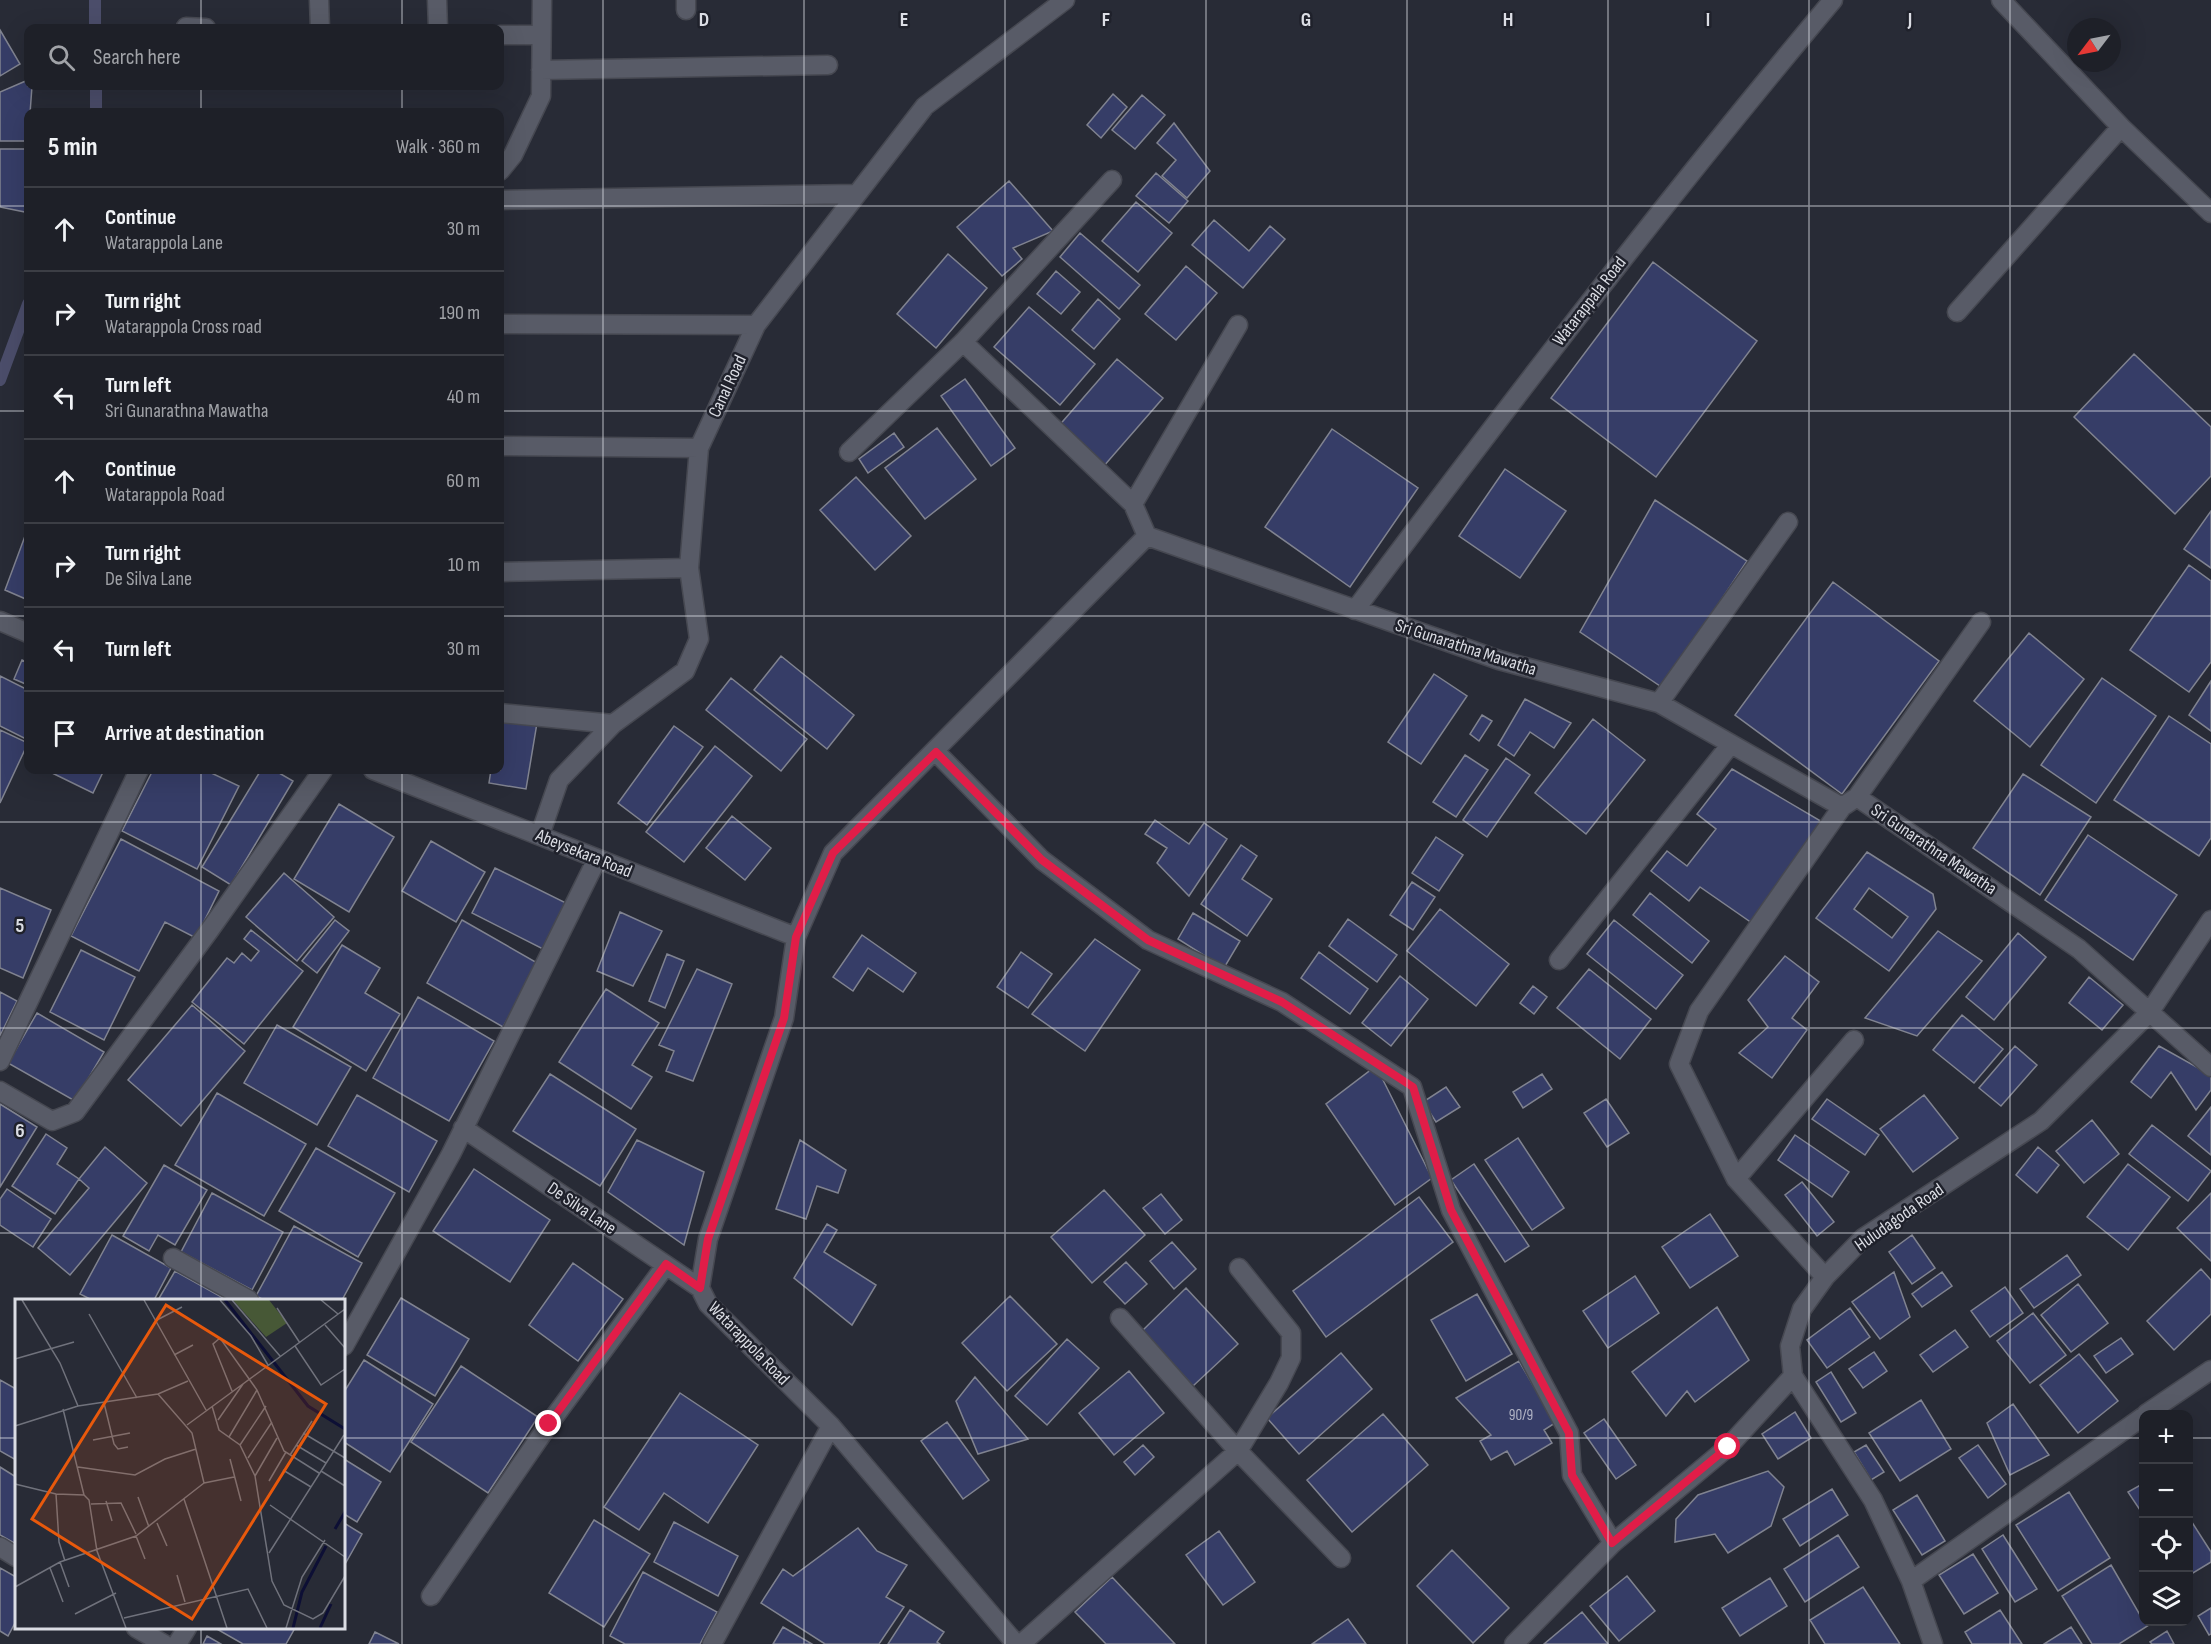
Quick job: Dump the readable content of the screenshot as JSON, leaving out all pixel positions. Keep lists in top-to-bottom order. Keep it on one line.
{"streets":{"street":["Watarappala Road","Canal Road","Sri Gunarathna Mawatha","Abeysekara Road","De Silva Lane","Huludagoda Road","Watarappola Road"]},"crossings":[["Watarappala Road","Sri Gunarathna Mawatha"],["Canal Road","Abeysekara Road"],["Sri Gunarathna Mawatha","Huludagoda Road"],["Abeysekara Road","Watarappola Road"],["De Silva Lane","Watarappola Road"]],"house_numbers":["90/9"],"north":"bottom left","page":{"search":"Search here","heading":["5 min","Walk · 360 m"],"list":[["Continue","Watarappola Lane","30 m"],["Turn right","Watarappola Cross road","190 m"],["Turn left","Sri Gunarathna Mawatha","40 m"],["Continue","Watarappola Road","60 m"],["Turn right","De Silva Lane","10 m"],["Turn left","30 m"],"Arrive at destination"],"map_buttons":["+","−"]},"grid":{"columns":["D","E","F","G","H","I","J"],"rows":["5","6"]}}
